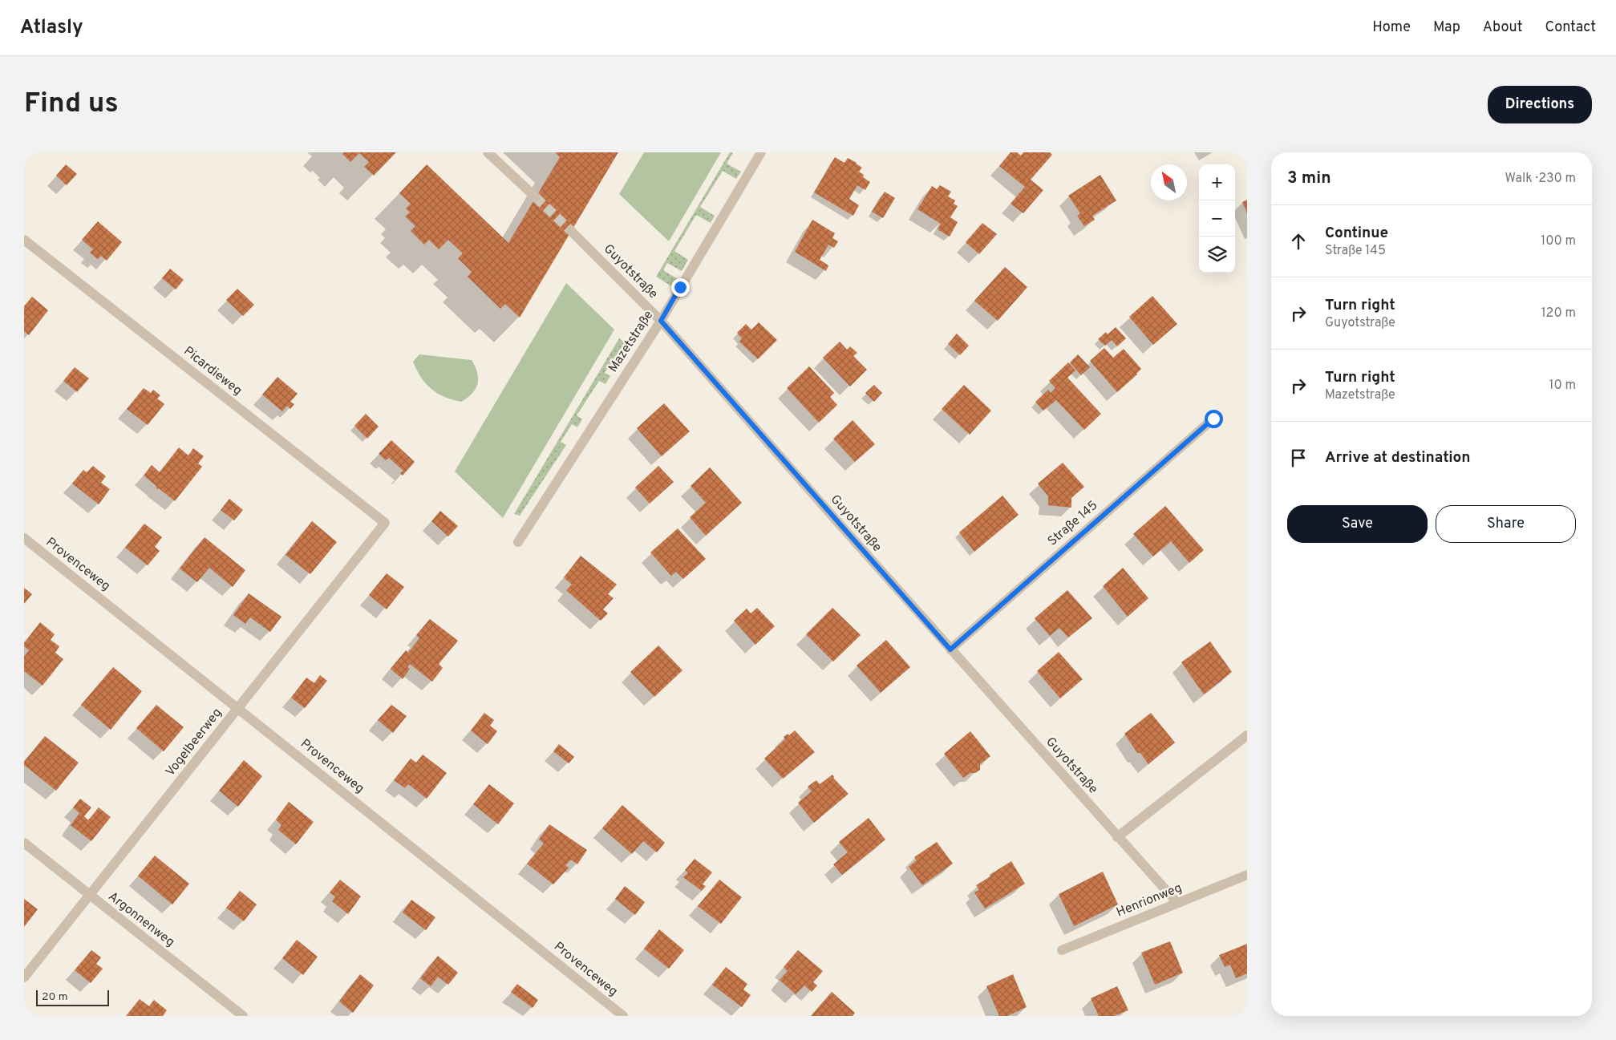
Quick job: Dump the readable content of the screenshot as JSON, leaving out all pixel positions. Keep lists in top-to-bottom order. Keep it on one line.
{"streets":{"street":["Guyotstraße","Mazetstraße","Picardieweg","Straße 145","Provenceweg","Vogelbeerweg","Henrionweg","Argonnenweg"]},"crossings":[["Guyotstraße","Mazetstraße"],["Guyotstraße","Straße 145"],["Guyotstraße","Henrionweg"],["Picardieweg","Vogelbeerweg"],["Provenceweg","Vogelbeerweg"],["Vogelbeerweg","Argonnenweg"]],"scale_bar":"20 m","north":"top left","page":{"header":"Atlasly","nav":["Home","Map","About","Contact"],"buttons":["Directions",["Save","Share"]],"title":"Find us","heading":["3 min","Walk · 230 m"],"map_buttons":["+","−"],"list":[["Continue","Straße 145","100 m"],["Turn right","Guyotstraße","120 m"],["Turn right","Mazetstraße","10 m"],"Arrive at destination"],"scale":"20 m"}}
